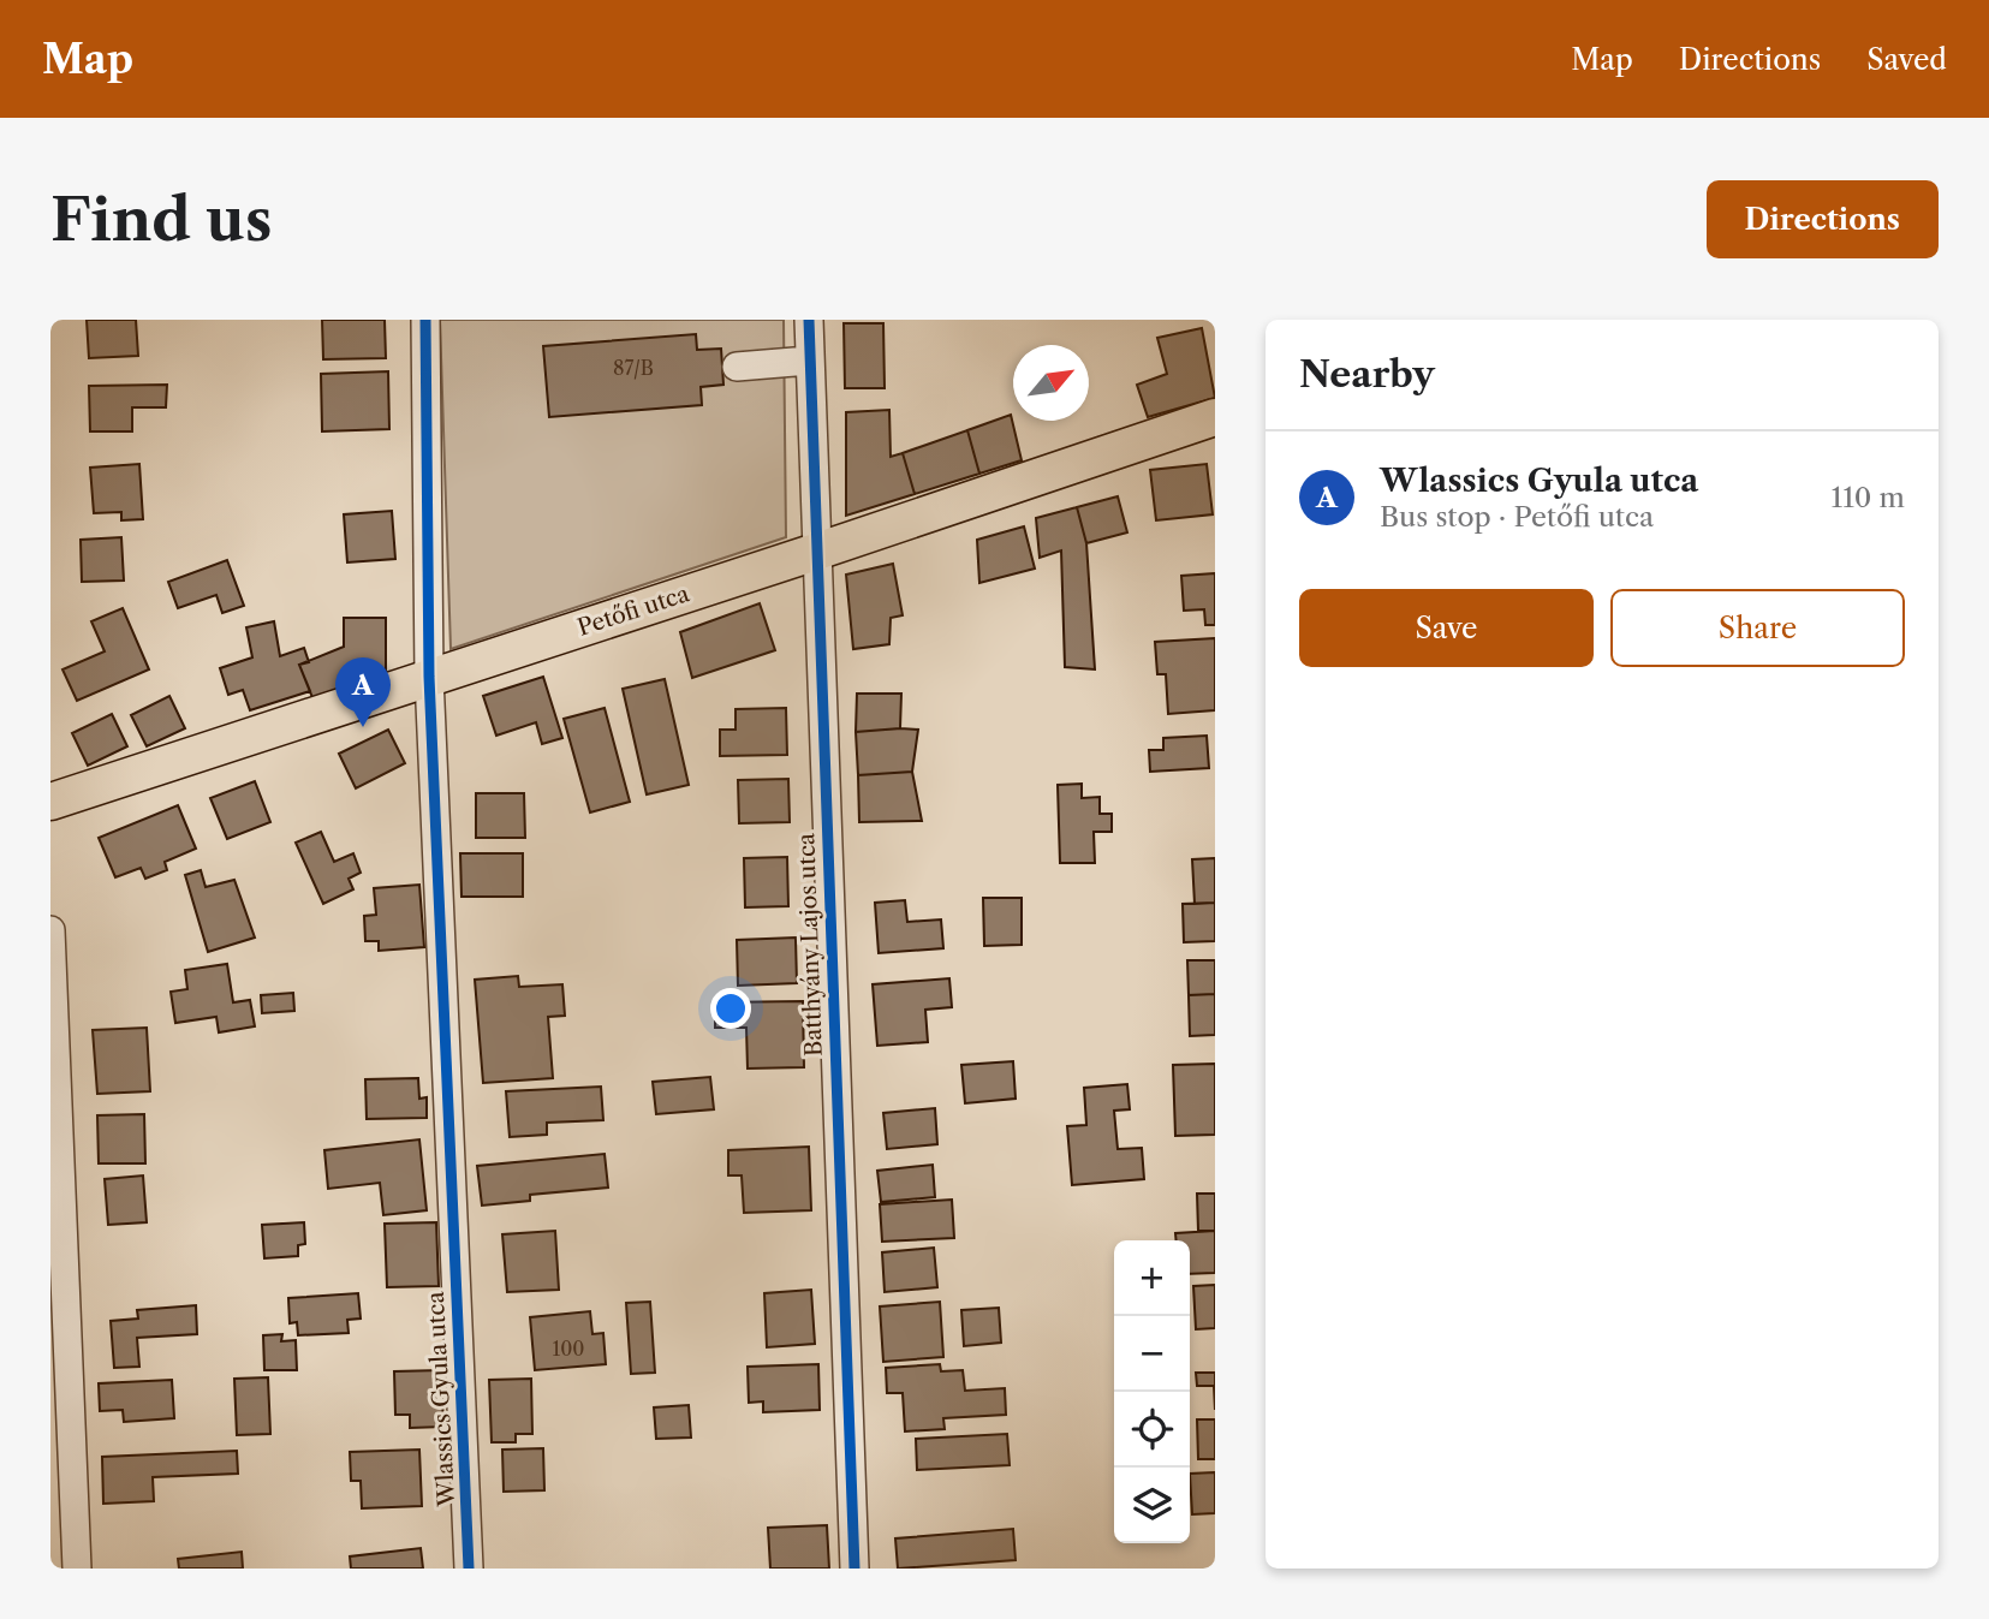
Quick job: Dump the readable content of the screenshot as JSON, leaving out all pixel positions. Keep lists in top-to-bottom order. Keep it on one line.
{"streets":{"main road":["Petőfi utca"],"street":["Batthyány Lajos utca","Wlassics Gyula utca"]},"crossings":[["Petőfi utca","Batthyány Lajos utca"],["Petőfi utca","Wlassics Gyula utca"]],"house_numbers":["87/B","100"],"north":"top right","page":{"header":"Map","nav":["Map","Directions","Saved"],"buttons":["Directions",["Save","Share"]],"title":"Find us","heading":"Nearby","list":[{"mark":"A","name":"Wlassics Gyula utca","note":"Bus stop · Petőfi utca","value":"110 m"}],"pins":"A","map_buttons":["+","−"]}}
